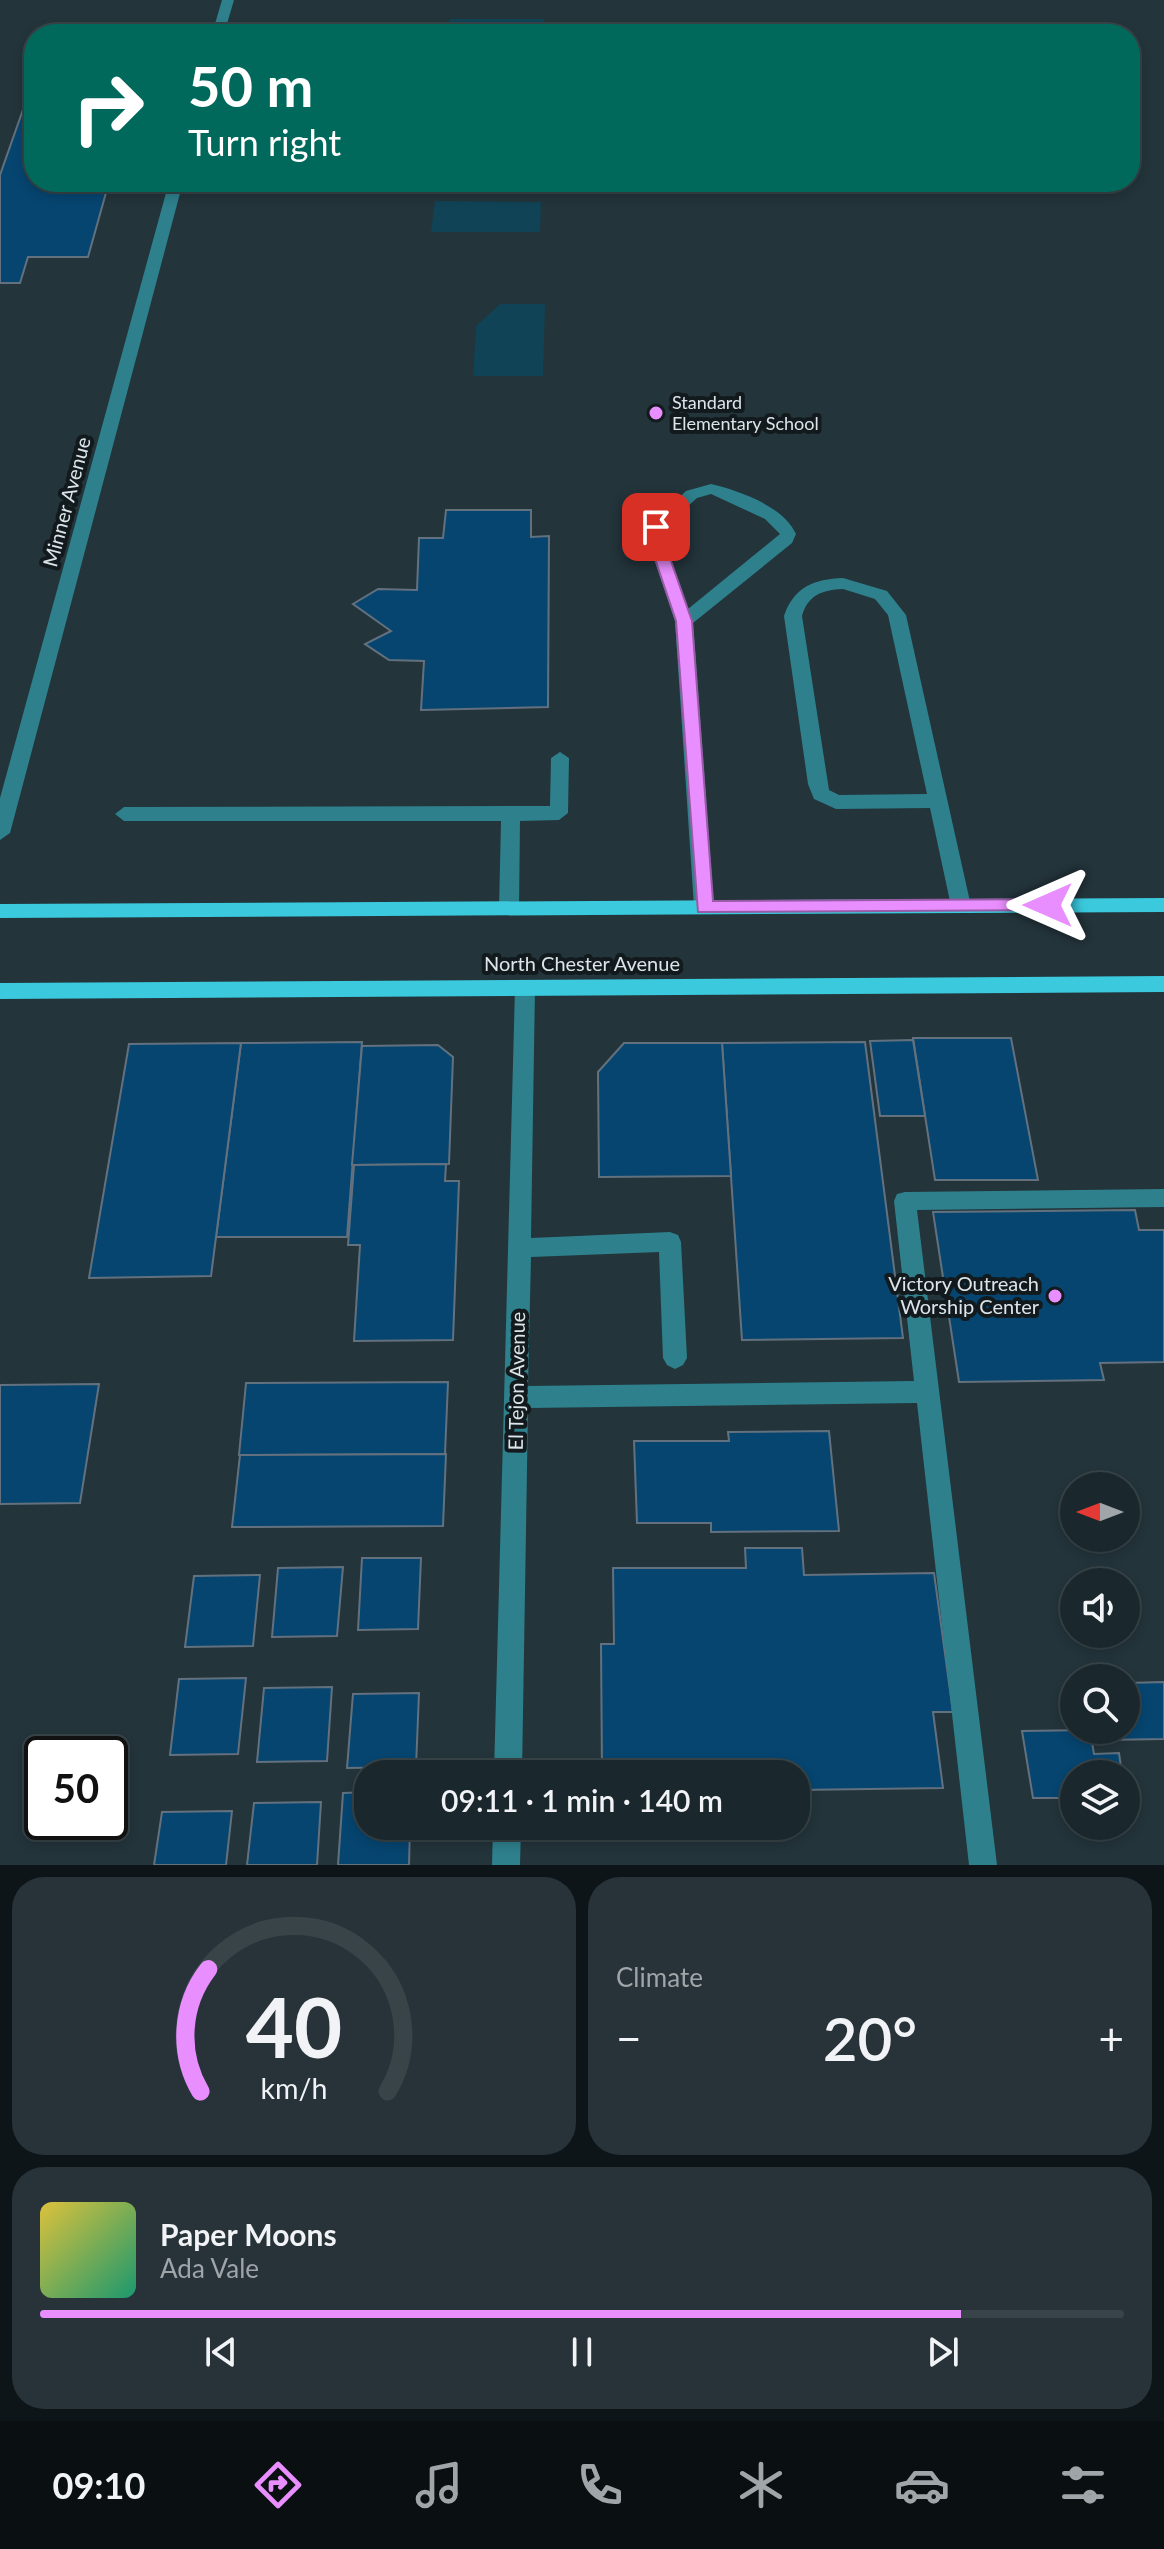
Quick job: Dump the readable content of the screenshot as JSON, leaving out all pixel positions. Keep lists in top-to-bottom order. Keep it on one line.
{"streets":{"main road":["North Chester Avenue"],"street":["Minner Avenue","El Tejon Avenue"]},"crossings":[["North Chester Avenue","El Tejon Avenue"]],"places":["Standard Elementary School","Victory Outreach Worship Center"],"north":"left","page":{"turn":["50 m","Turn right"],"limit":"50","trip":"09:11 · 1 min · 140 m","tile":"Climate","heat":["−","20°","+"],"song":["Paper Moons","Ada Vale"],"tabs":"09:10","gauge":["40","km/h"]}}
